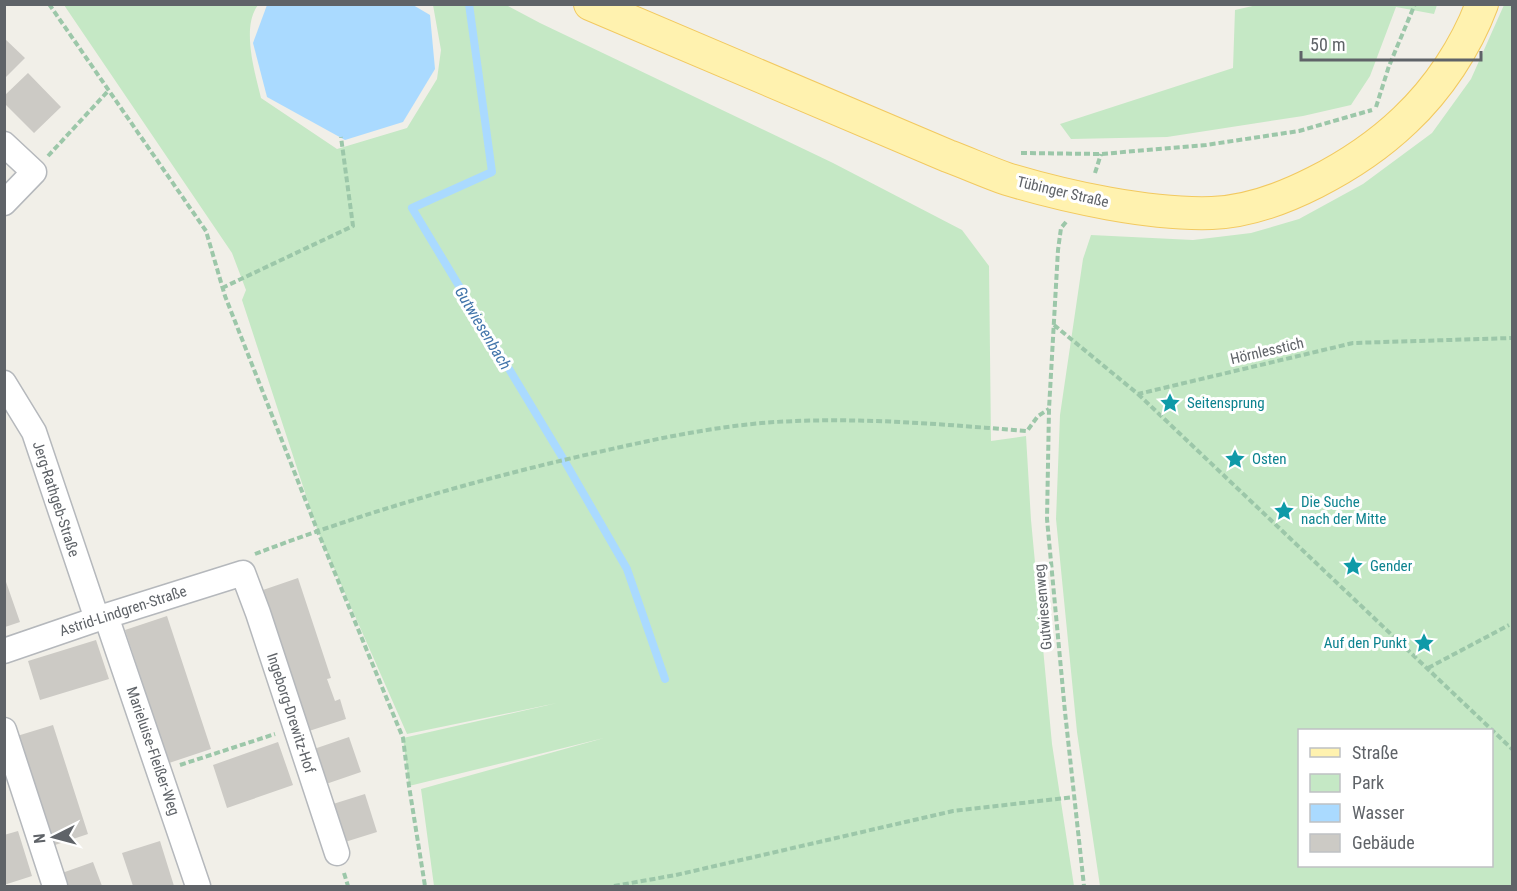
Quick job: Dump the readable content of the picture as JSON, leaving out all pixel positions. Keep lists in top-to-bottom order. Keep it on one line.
{"streets":{"main road":["Tübinger Straße"],"street":["Jerg-Rathgeb-Straße","Astrid-Lindgren-Straße","Ingeborg-Drewitz-Hof","Marieluise-Fleißer-Weg"],"path":["Hörnlesstich","Gutwiesenweg"]},"crossings":[["Tübinger Straße","Gutwiesenweg"],["Jerg-Rathgeb-Straße","Astrid-Lindgren-Straße"],["Jerg-Rathgeb-Straße","Marieluise-Fleißer-Weg"],["Astrid-Lindgren-Straße","Ingeborg-Drewitz-Hof"],["Astrid-Lindgren-Straße","Marieluise-Fleißer-Weg"]],"water":["Gutwiesenbach"],"places":{"place":["Seitensprung","Osten","Die Suche nach der Mitte","Gender","Auf den Punkt"]},"legend":["Straße","Park","Wasser","Gebäude"],"scale_bar":"50 m","north":"left"}
